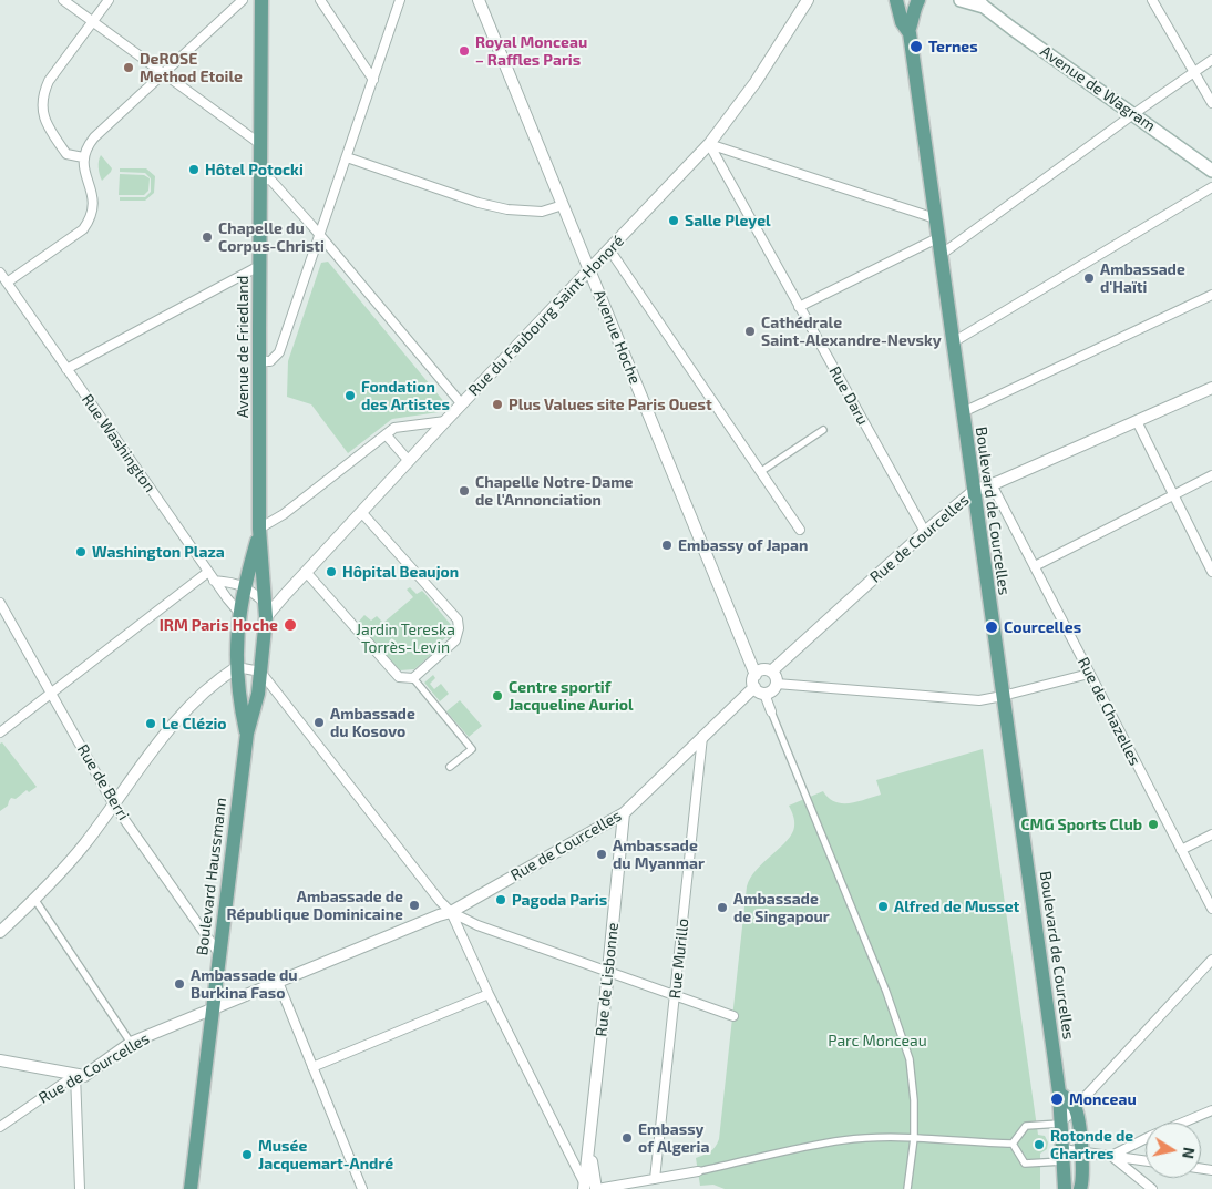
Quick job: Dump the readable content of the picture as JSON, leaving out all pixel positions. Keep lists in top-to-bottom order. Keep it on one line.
{"streets":{"main road":["Avenue de Wagram","Avenue de Friedland","Boulevard de Courcelles","Boulevard Haussmann"],"street":["Rue du Faubourg Saint-Honoré","Avenue Hoche","Rue Daru","Rue Washington","Rue de Courcelles","Rue de Chazelles","Rue de Berri","Rue Murillo","Rue de Lisbonne"]},"crossings":[["Rue du Faubourg Saint-Honoré","Avenue Hoche"],["Rue du Faubourg Saint-Honoré","Avenue de Friedland"],["Rue du Faubourg Saint-Honoré","Rue Daru"],["Rue du Faubourg Saint-Honoré","Boulevard Haussmann"],["Avenue Hoche","Rue de Courcelles"],["Avenue de Friedland","Boulevard Haussmann"],["Rue Daru","Rue de Courcelles"],["Rue Washington","Boulevard Haussmann"],["Boulevard de Courcelles","Rue de Courcelles"],["Rue de Courcelles","Rue de Chazelles"],["Rue de Courcelles","Boulevard Haussmann"],["Rue de Courcelles","Rue Murillo"],["Rue de Courcelles","Rue de Lisbonne"],["Rue de Berri","Boulevard Haussmann"]],"parks":["Jardin Tereska Torrès-Levin","Parc Monceau"],"places":["Ternes","Royal Monceau – Raffles Paris","DeROSE Method Etoile","Hôtel Potocki","Salle Pleyel","Chapelle du Corpus-Christi","Ambassade d'Haïti","Cathédrale Saint-Alexandre-Nevsky","Fondation des Artistes","Plus Values site Paris Ouest","Chapelle Notre-Dame de l'Annonciation","Embassy of Japan","Washington Plaza","Hôpital Beaujon","IRM Paris Hoche","Courcelles","Centre sportif Jacqueline Auriol","Ambassade du Kosovo","Le Clézio","CMG Sports Club","Ambassade du Myanmar","Pagoda Paris","Ambassade de République Dominicaine","Alfred de Musset","Ambassade de Singapour","Ambassade du Burkina Faso","Monceau","Embassy of Algeria","Rotonde de Chartres","Musée Jacquemart-André"],"north":"right"}
